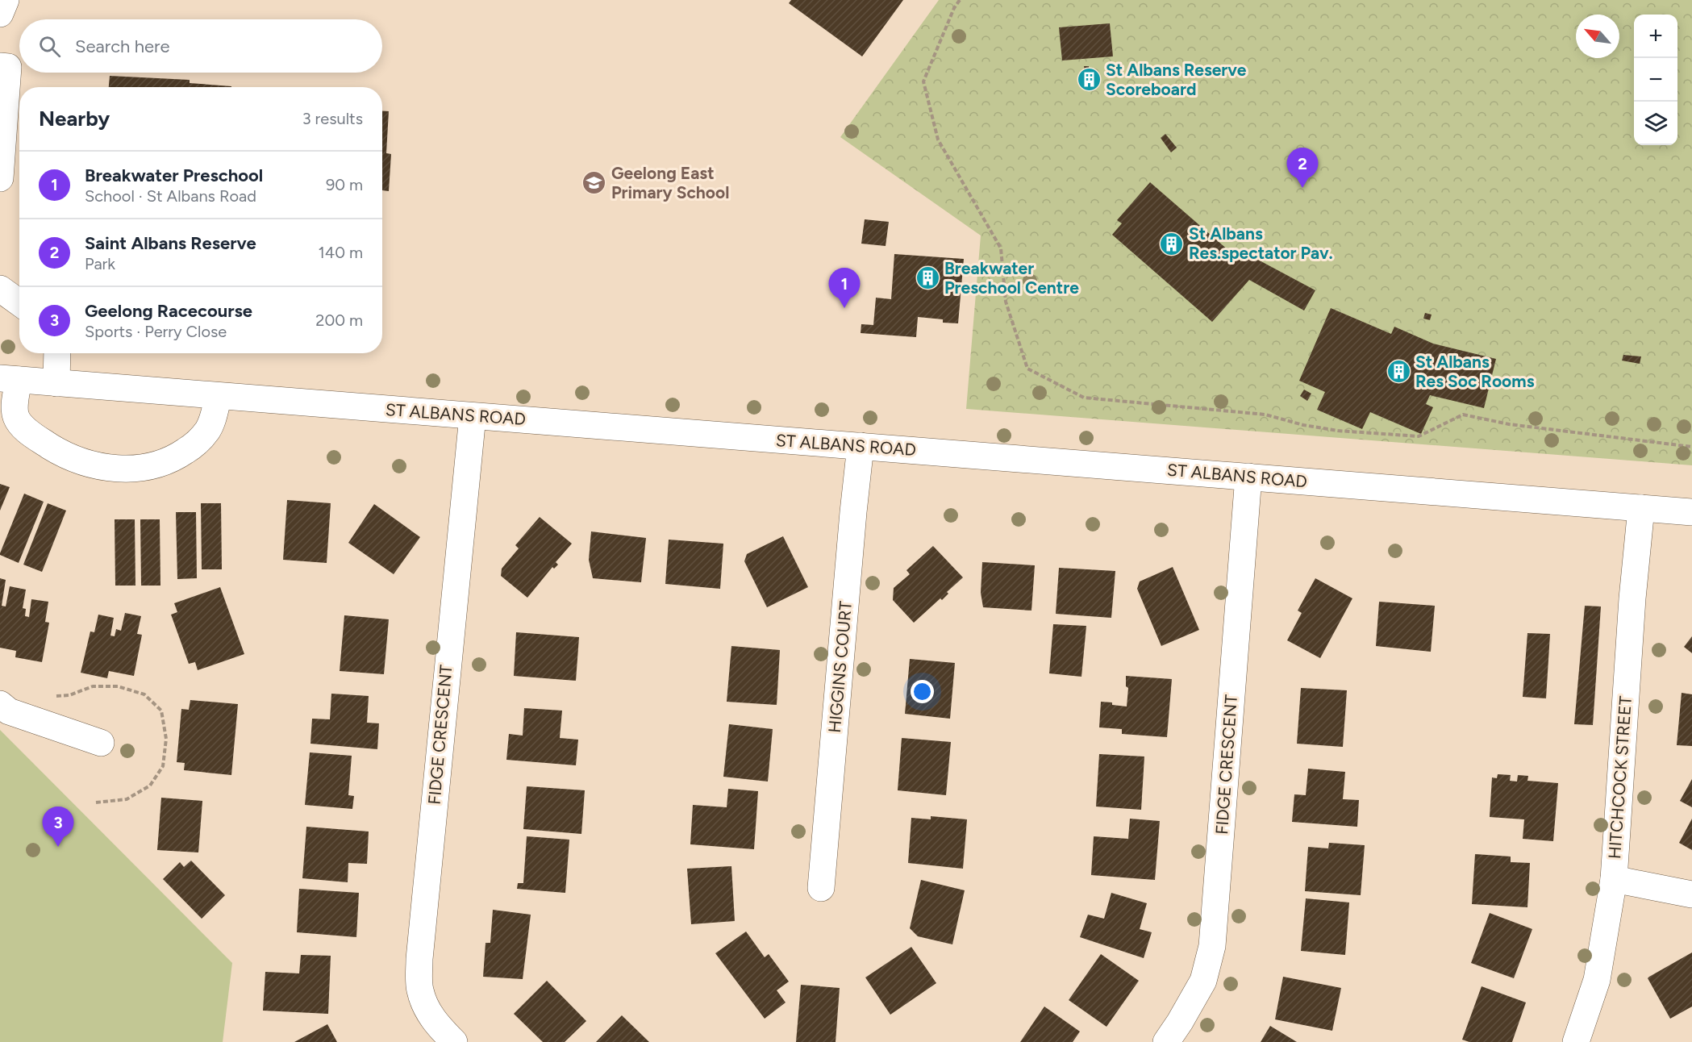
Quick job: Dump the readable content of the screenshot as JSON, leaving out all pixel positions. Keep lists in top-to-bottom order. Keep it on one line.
{"streets":{"street":["ST ALBANS ROAD","HIGGINS COURT","FIDGE CRESCENT","HITCHCOCK STREET"]},"crossings":[["ST ALBANS ROAD","HIGGINS COURT"],["ST ALBANS ROAD","FIDGE CRESCENT"],["ST ALBANS ROAD","HITCHCOCK STREET"]],"places":{"building":["St Albans Reserve Scoreboard","St Albans Res.spectator Pav.","Breakwater Preschool Centre","St Albans Res Soc Rooms"],"school or university":["Geelong East Primary School"]},"north":"top left","page":{"map_buttons":["+","−"],"search":"Search here","heading":["Nearby","3 results"],"pins":["2","1","3"],"list":[{"mark":"1","name":"Breakwater Preschool","note":"School · St Albans Road","value":"90 m"},{"mark":"2","name":"Saint Albans Reserve","note":"Park","value":"140 m"},{"mark":"3","name":"Geelong Racecourse","note":"Sports · Perry Close","value":"200 m"}]}}
